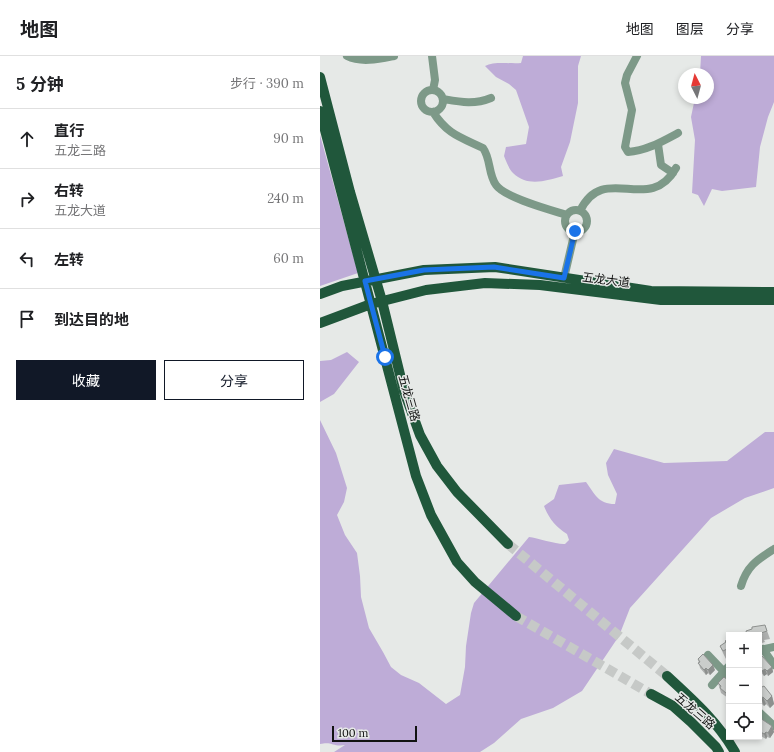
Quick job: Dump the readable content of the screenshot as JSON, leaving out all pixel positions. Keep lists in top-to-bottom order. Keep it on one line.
{"streets":{"main road":["五龙大道","五龙三路"]},"crossings":[["五龙大道","五龙三路"]],"scale_bar":"100 m","north":"top","page":{"header":"地图","nav":["地图","图层","分享"],"heading":["5 分钟","步行 · 390 m"],"list":[["直行","五龙三路","90 m"],["右转","五龙大道","240 m"],["左转","60 m"],"到达目的地"],"buttons":["收藏","分享"],"map_buttons":["+","−"],"scale":"100 m"}}
